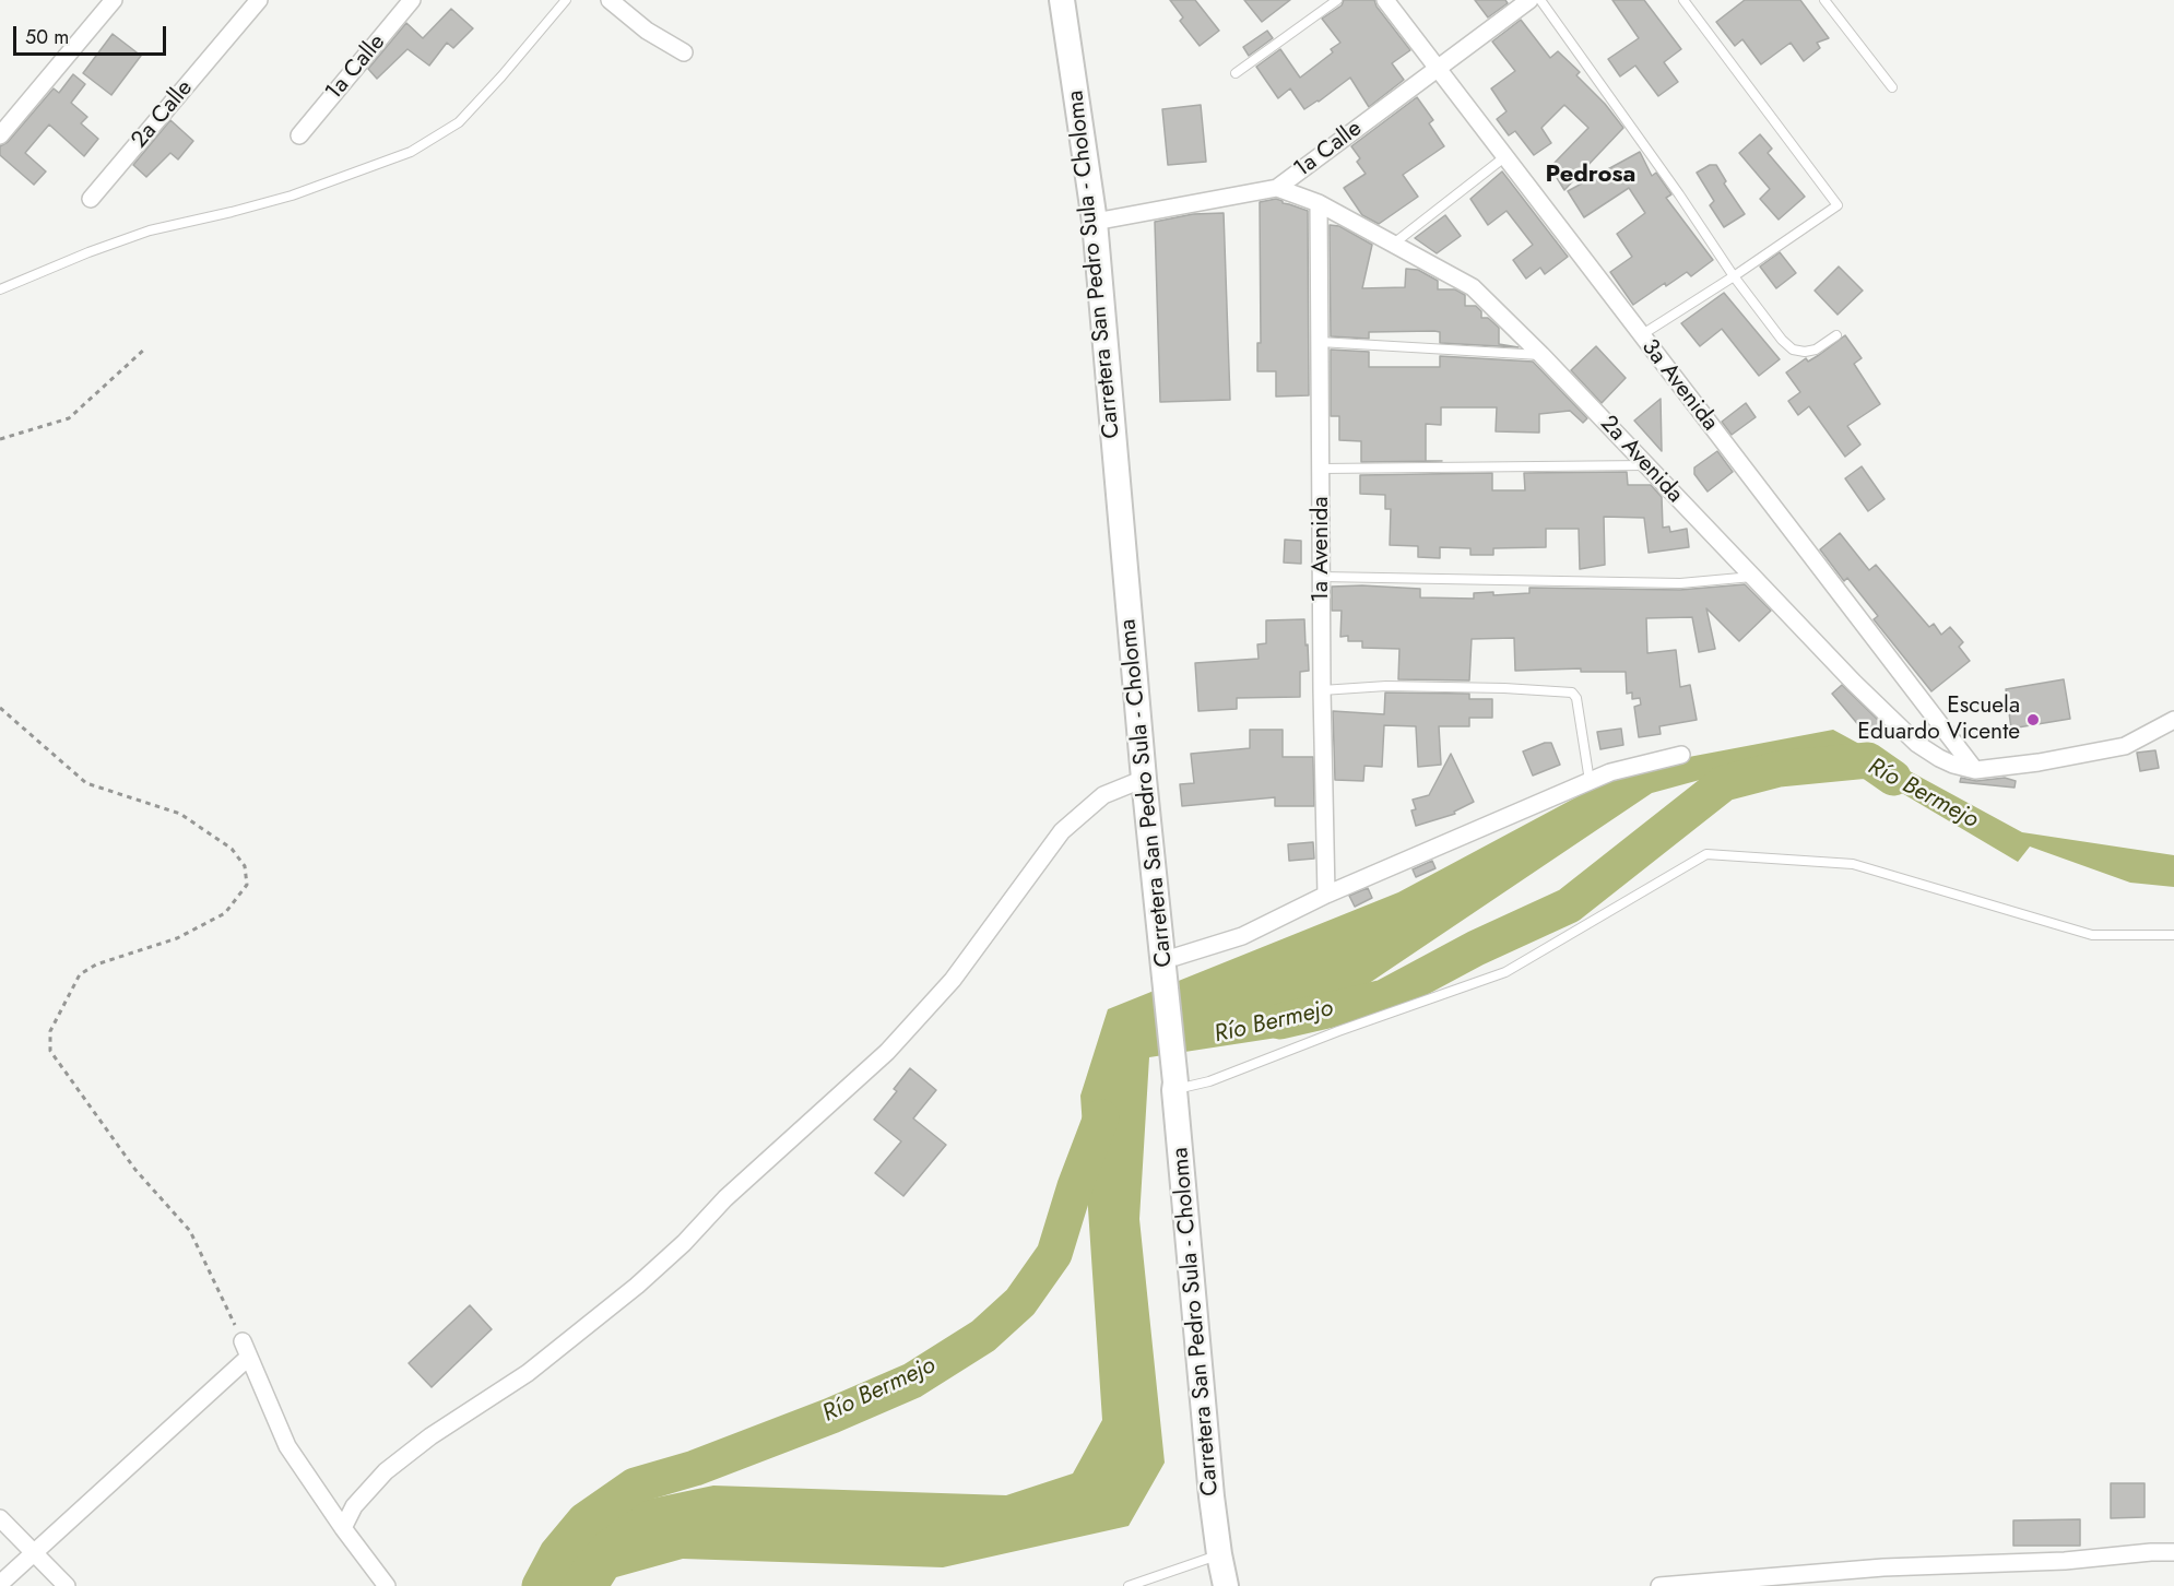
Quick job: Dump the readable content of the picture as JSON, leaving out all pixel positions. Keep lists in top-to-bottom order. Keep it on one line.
{"streets":{"main road":["Carretera San Pedro Sula - Choloma"],"street":["1a Calle","2a Calle","3a Avenida","2a Avenida","1a Avenida"]},"crossings":[["1a Calle","Carretera San Pedro Sula - Choloma"],["1a Calle","3a Avenida"],["1a Calle","2a Avenida"],["3a Avenida","2a Avenida"],["2a Avenida","1a Avenida"]],"districts":["Pedrosa"],"water":["Río Bermejo"],"places":["Escuela Eduardo Vicente"],"scale_bar":"50 m"}
